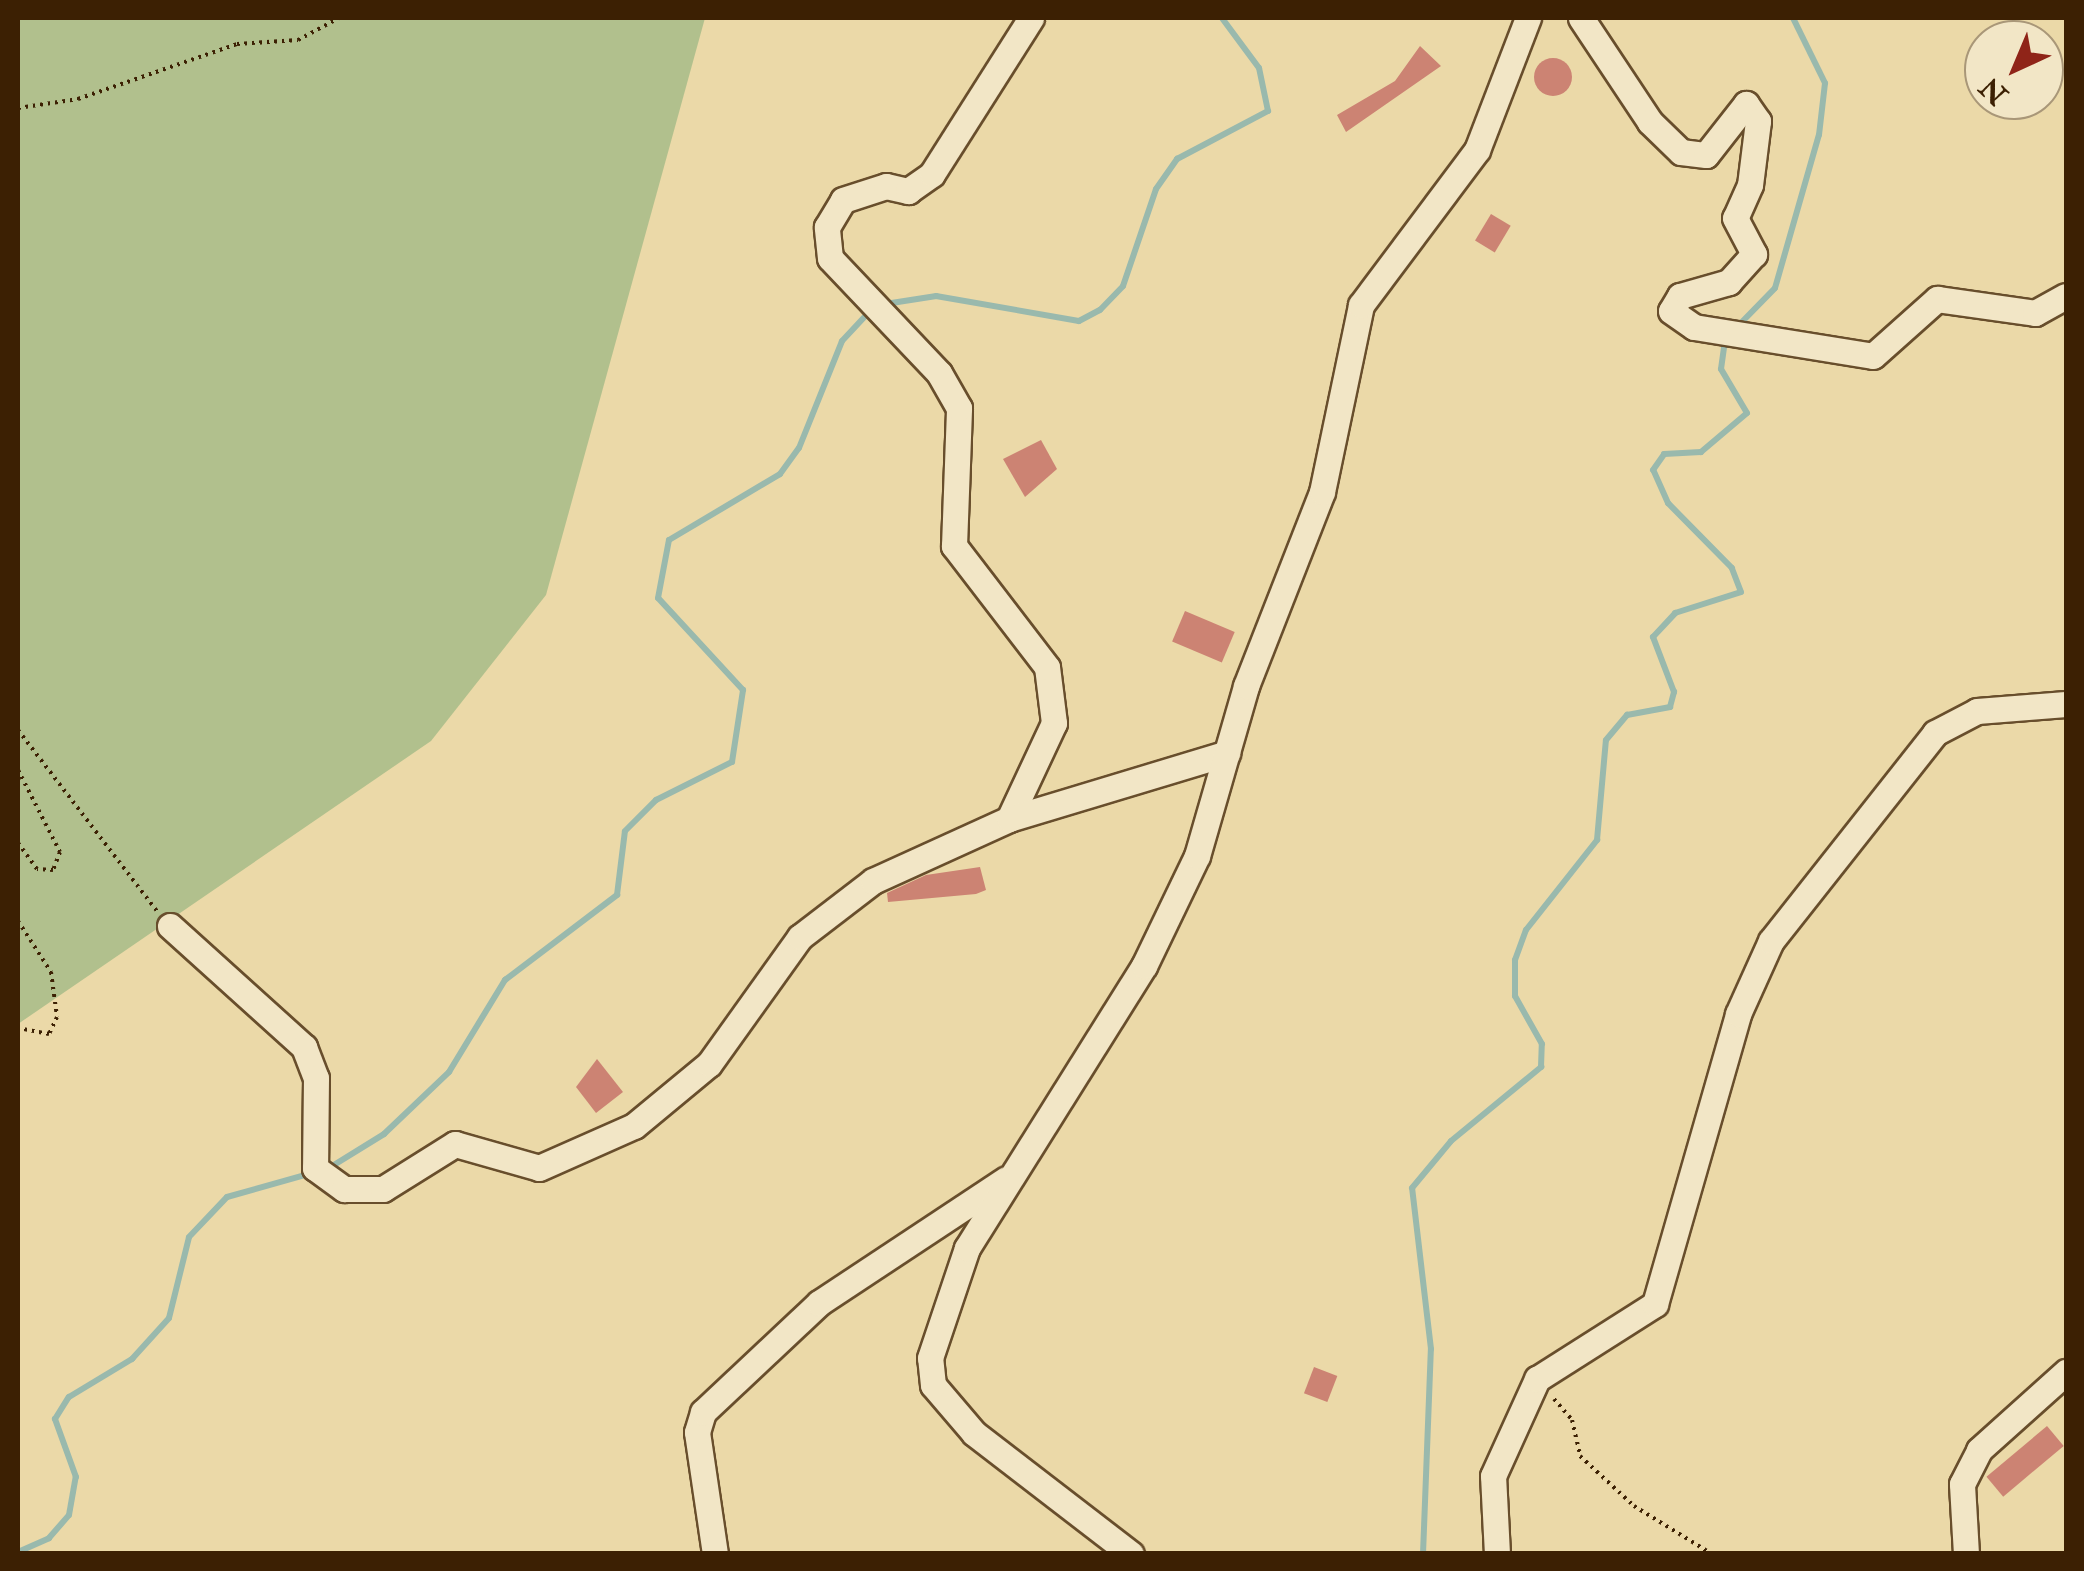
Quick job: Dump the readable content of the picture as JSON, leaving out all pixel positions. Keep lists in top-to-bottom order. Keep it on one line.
{"north":"bottom left"}
